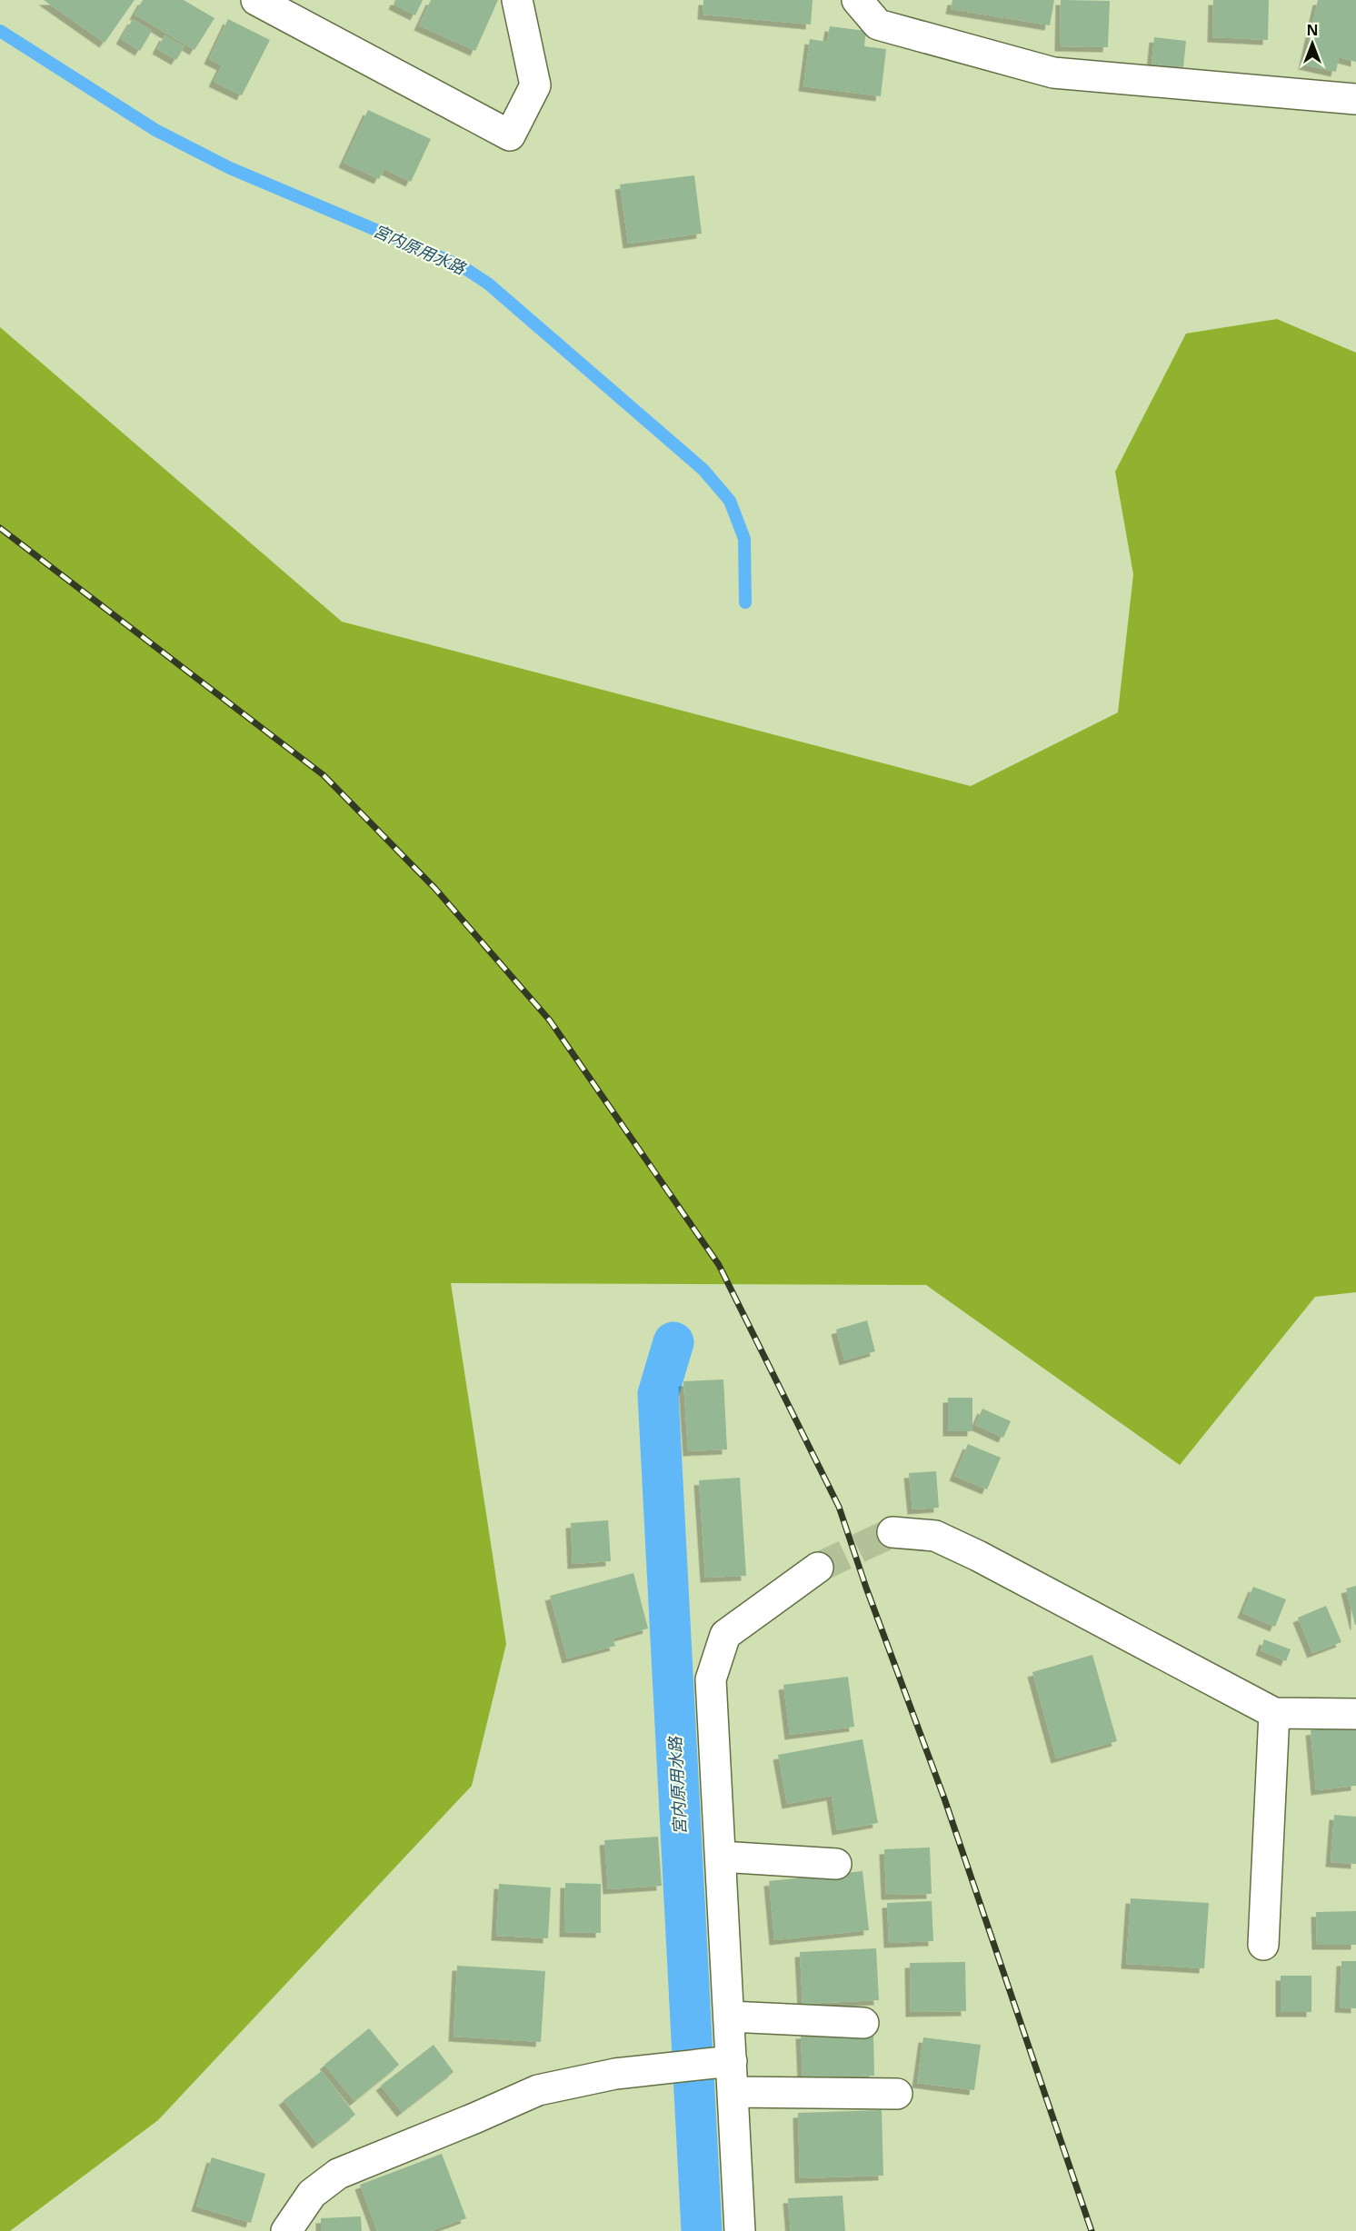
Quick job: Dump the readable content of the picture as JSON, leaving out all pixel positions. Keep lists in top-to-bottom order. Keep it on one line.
{"water":["宮内原用水路"],"north":"top"}
